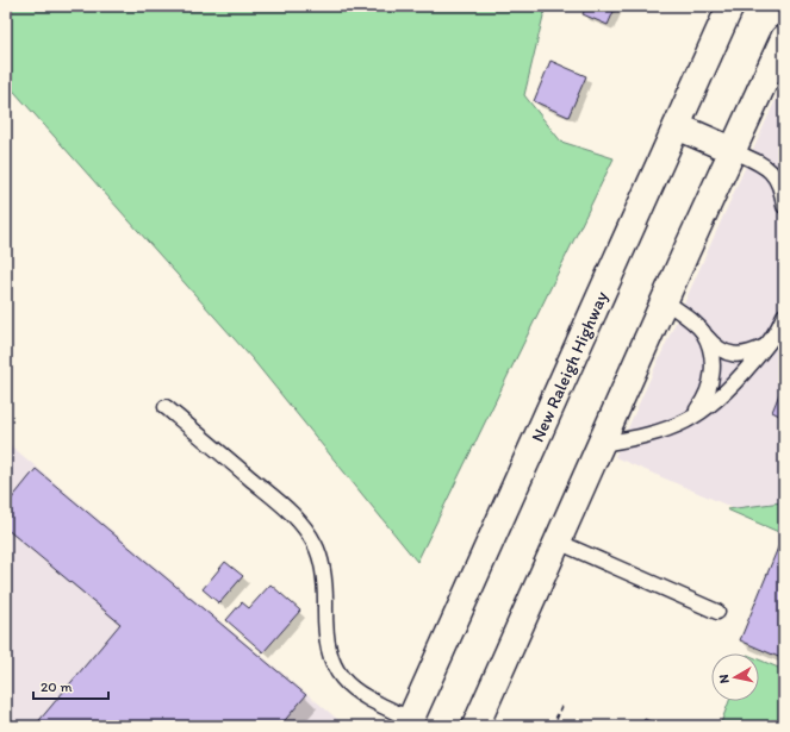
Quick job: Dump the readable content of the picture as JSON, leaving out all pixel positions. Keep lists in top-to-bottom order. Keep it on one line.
{"streets":{"highway":["New Raleigh Highway"]},"scale_bar":"20 m","north":"left"}
